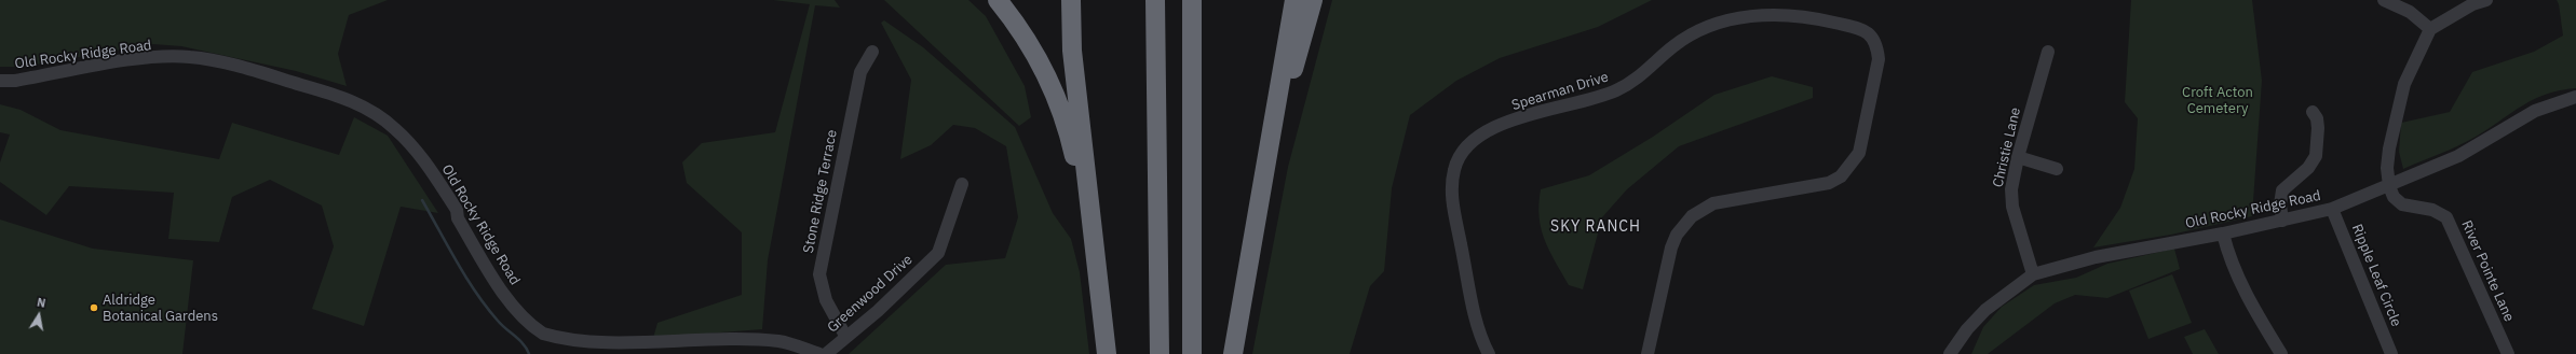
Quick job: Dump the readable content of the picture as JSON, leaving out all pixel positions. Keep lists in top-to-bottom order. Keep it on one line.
{"streets":{"street":["Old Rocky Ridge Road","Spearman Drive","Christie Lane","Stone Ridge Terrace","River Pointe Lane","Ripple Leaf Circle","Greenwood Drive"]},"crossings":[["Old Rocky Ridge Road","Christie Lane"],["Old Rocky Ridge Road","River Pointe Lane"],["Old Rocky Ridge Road","Ripple Leaf Circle"],["Stone Ridge Terrace","Greenwood Drive"]],"districts":["SKY RANCH"],"parks":["Croft Acton Cemetery"],"places":["Aldridge Botanical Gardens"],"north":"top"}
